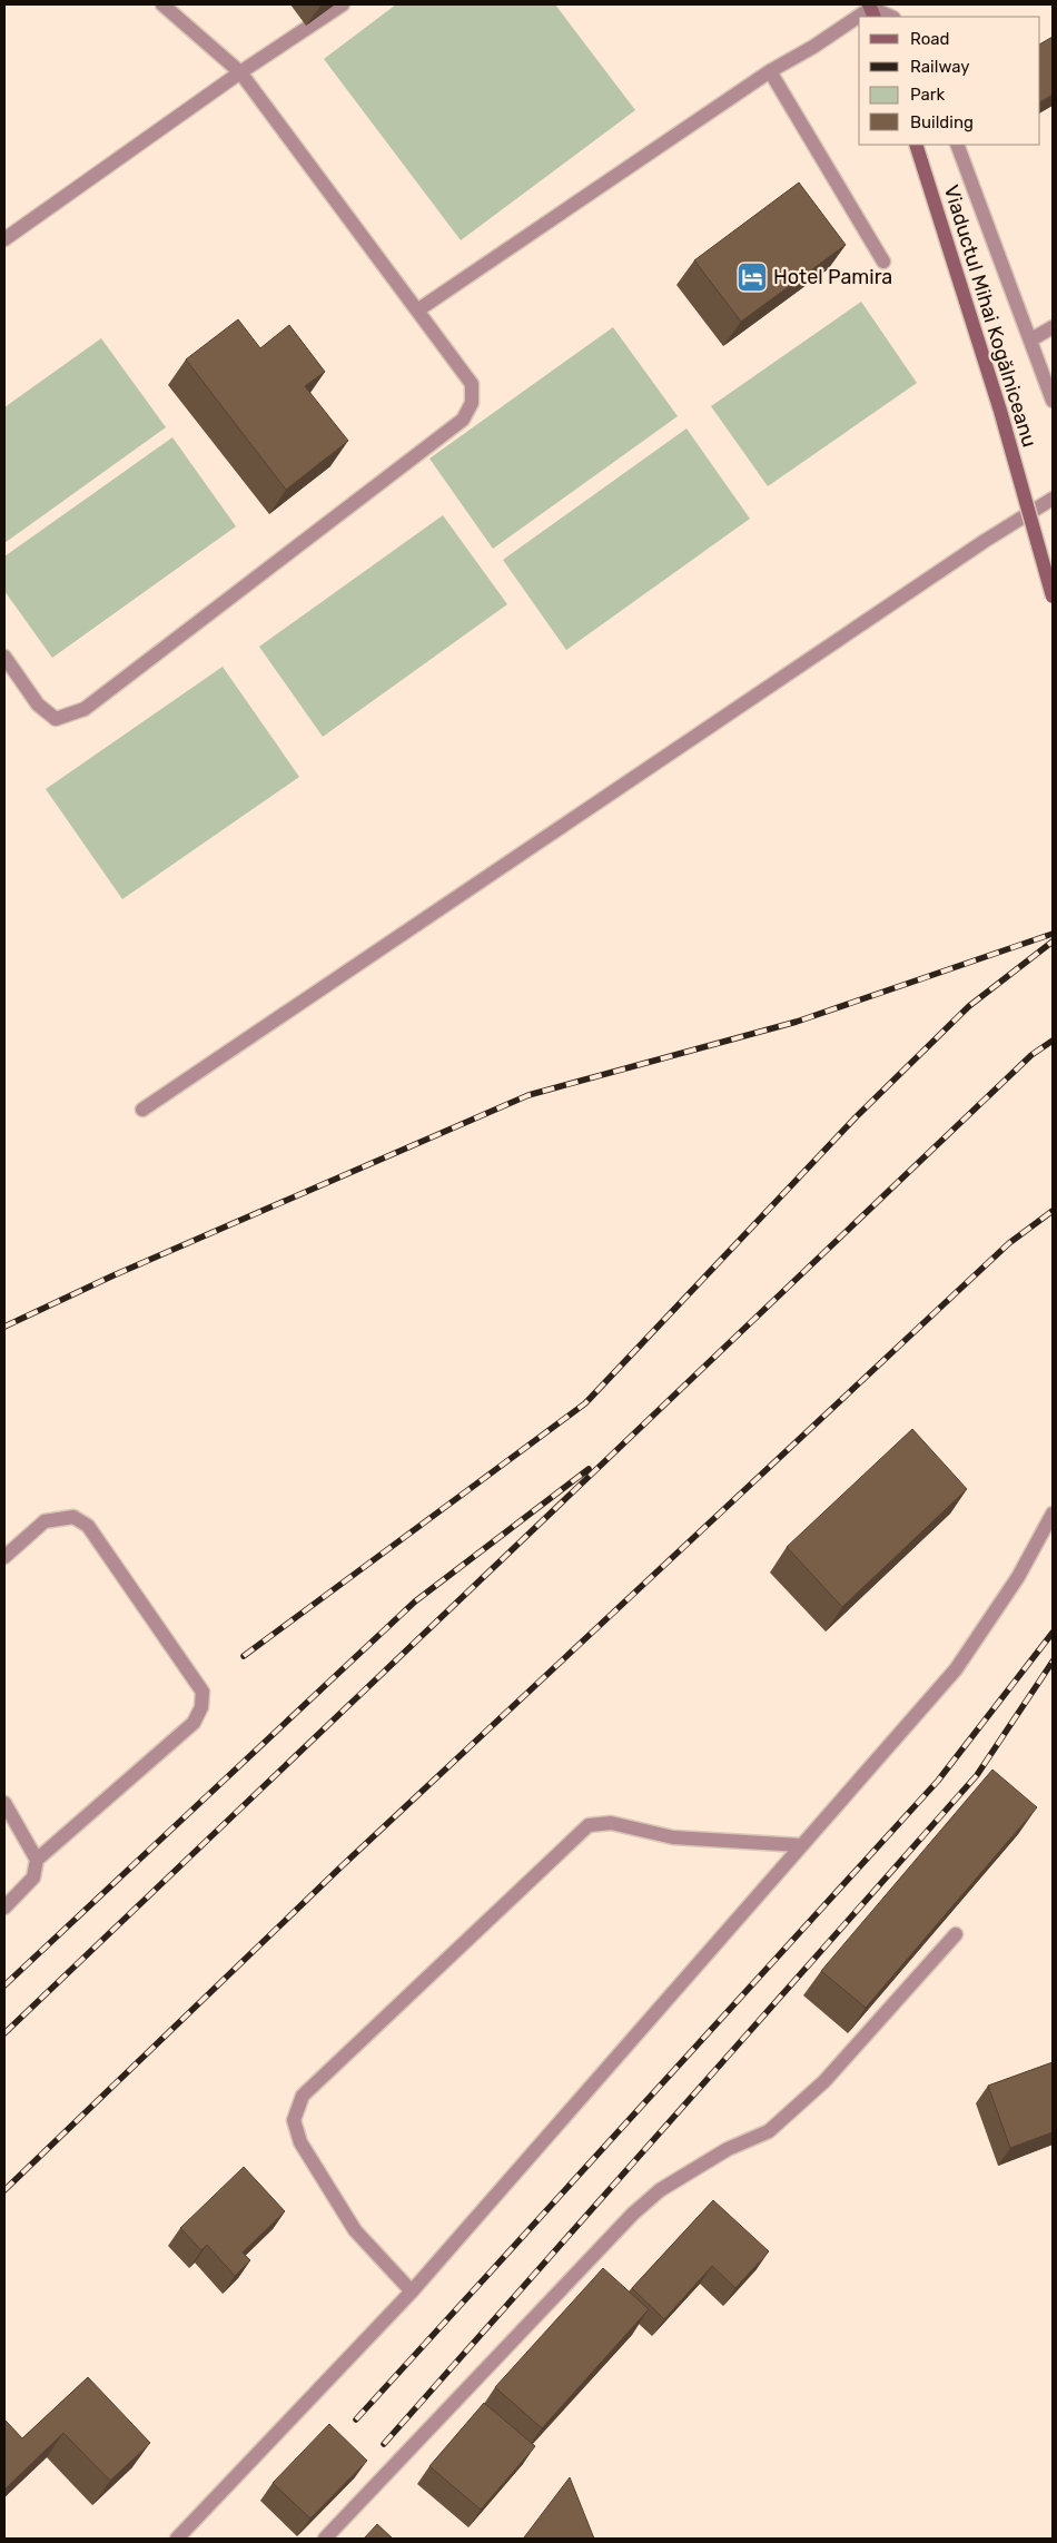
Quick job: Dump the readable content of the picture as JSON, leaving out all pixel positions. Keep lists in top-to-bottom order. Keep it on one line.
{"streets":{"main road":["Viaductul Mihai Kogălniceanu"]},"places":{"hotel":["Hotel Pamira"]},"legend":["Road","Railway","Park","Building"]}
